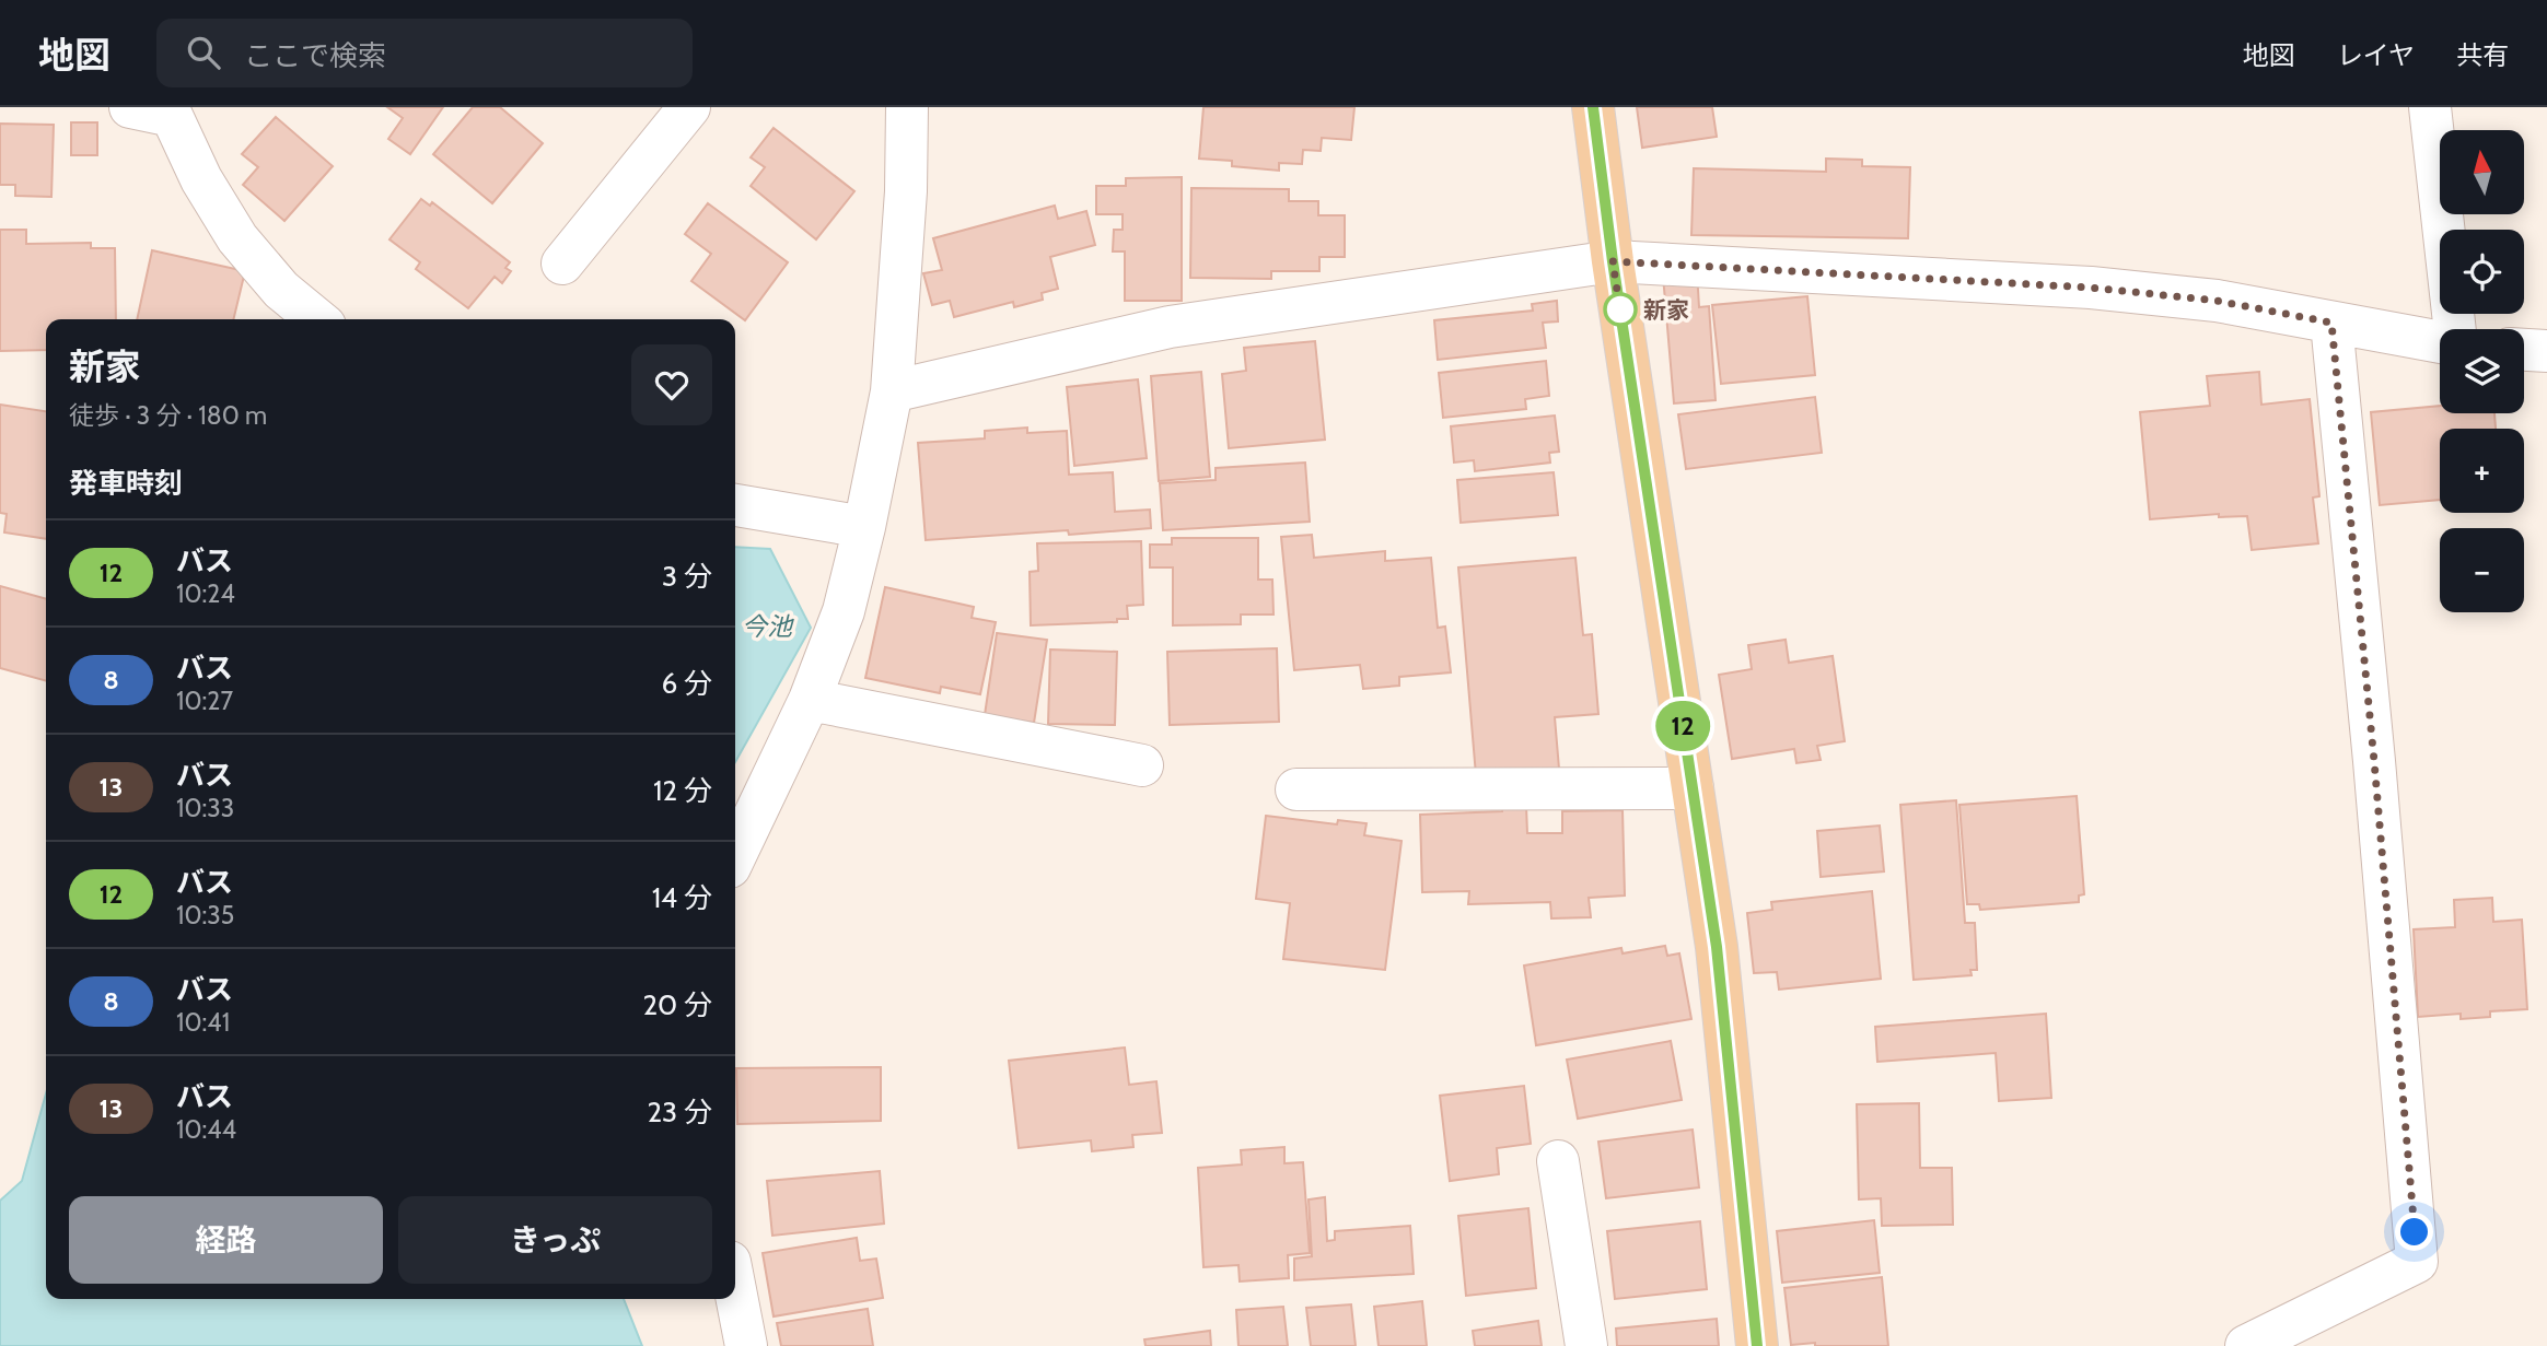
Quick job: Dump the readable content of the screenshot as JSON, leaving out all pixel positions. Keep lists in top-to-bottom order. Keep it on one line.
{"water":["今池"],"places":["新家"],"lines":["bus line 12"],"north":"top","page":{"header":"地図","search":"ここで検索","nav":["地図","レイヤ","共有"],"on_map":"12","map_buttons":["+","−"],"heading":[["新家","徒歩 · 3 分 · 180 m"],"発車時刻"],"list":[{"mark":"12","name":"バス","note":"10:24","value":"3 分"},{"mark":"8","name":"バス","note":"10:27","value":"6 分"},{"mark":"13","name":"バス","note":"10:33","value":"12 分"},{"mark":"12","name":"バス","note":"10:35","value":"14 分"},{"mark":"8","name":"バス","note":"10:41","value":"20 分"},{"mark":"13","name":"バス","note":"10:44","value":"23 分"}],"buttons":["経路","きっぷ"]}}
